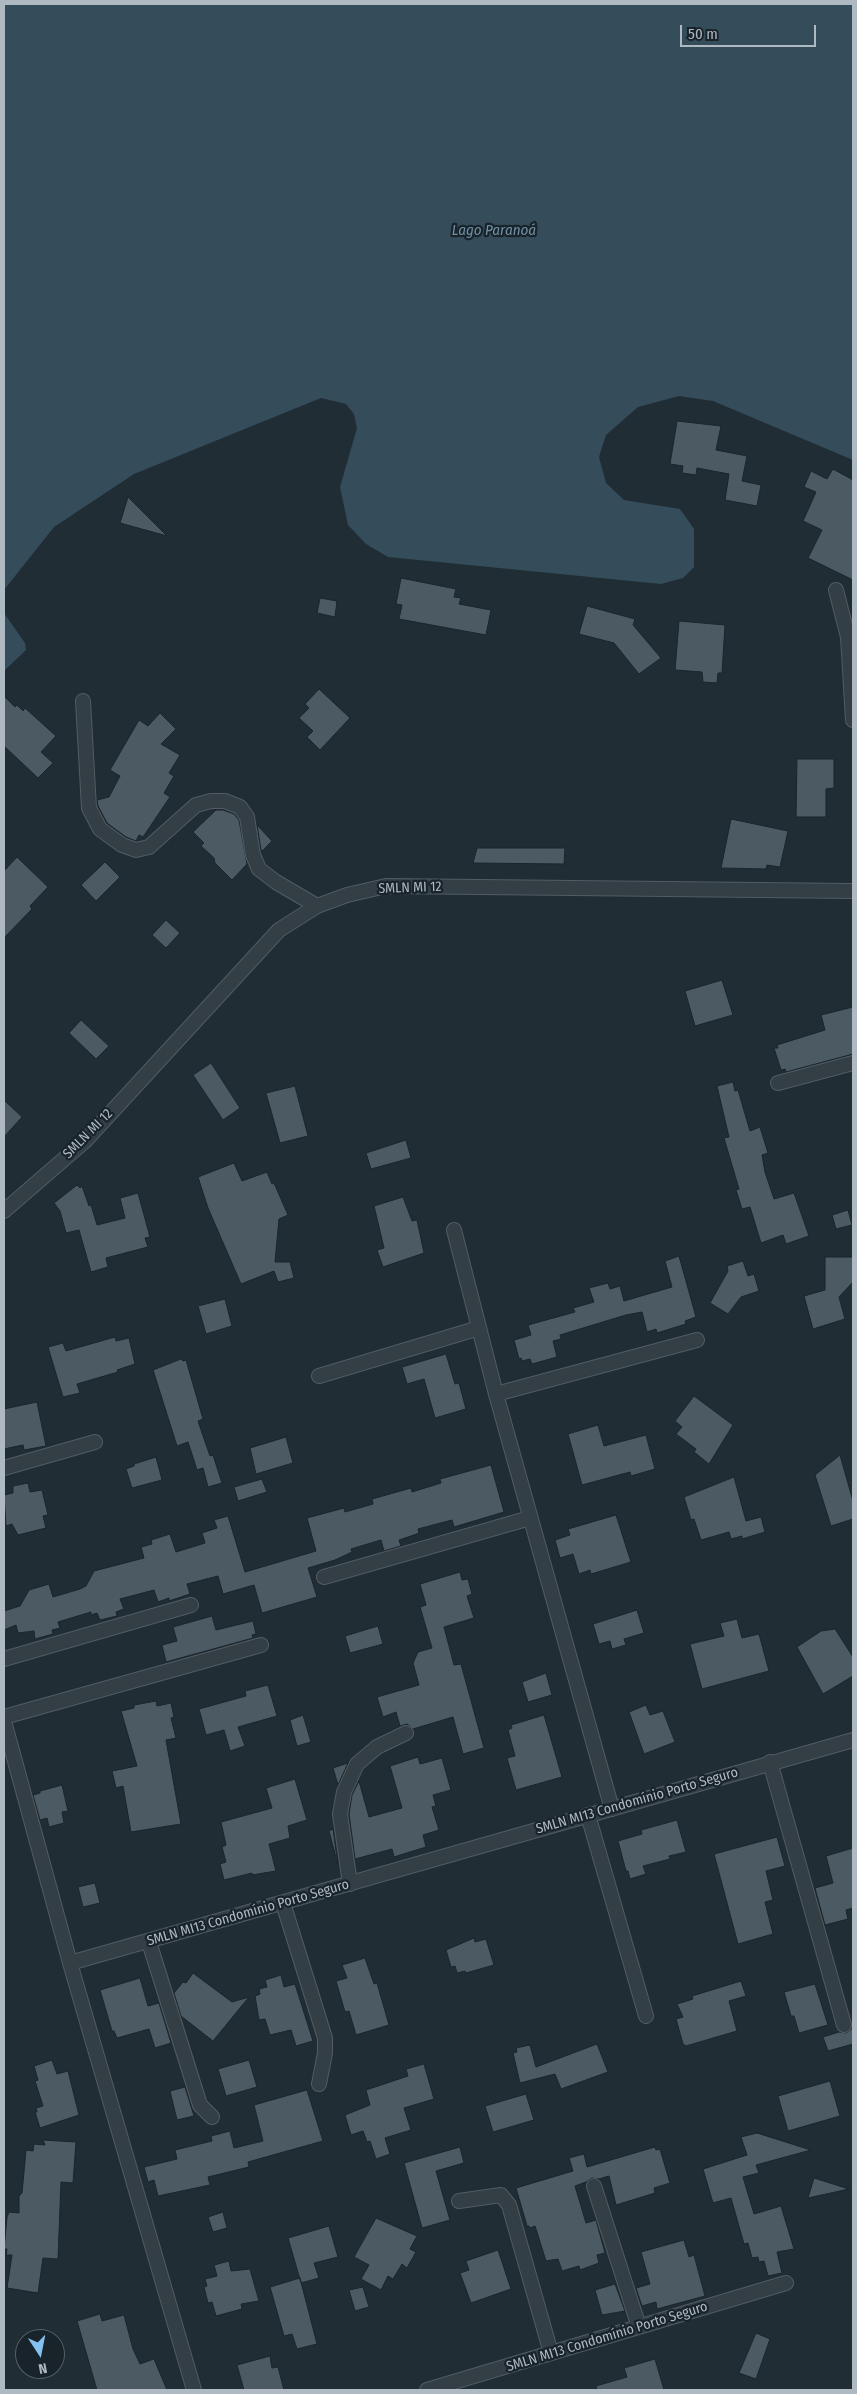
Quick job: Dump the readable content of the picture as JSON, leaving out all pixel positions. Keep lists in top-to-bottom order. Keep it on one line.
{"streets":{"street":["SMLN MI 12","SMLN MI13 Condomínio Porto Seguro"]},"water":["Lago Paranoá"],"scale_bar":"50 m","north":"bottom"}
